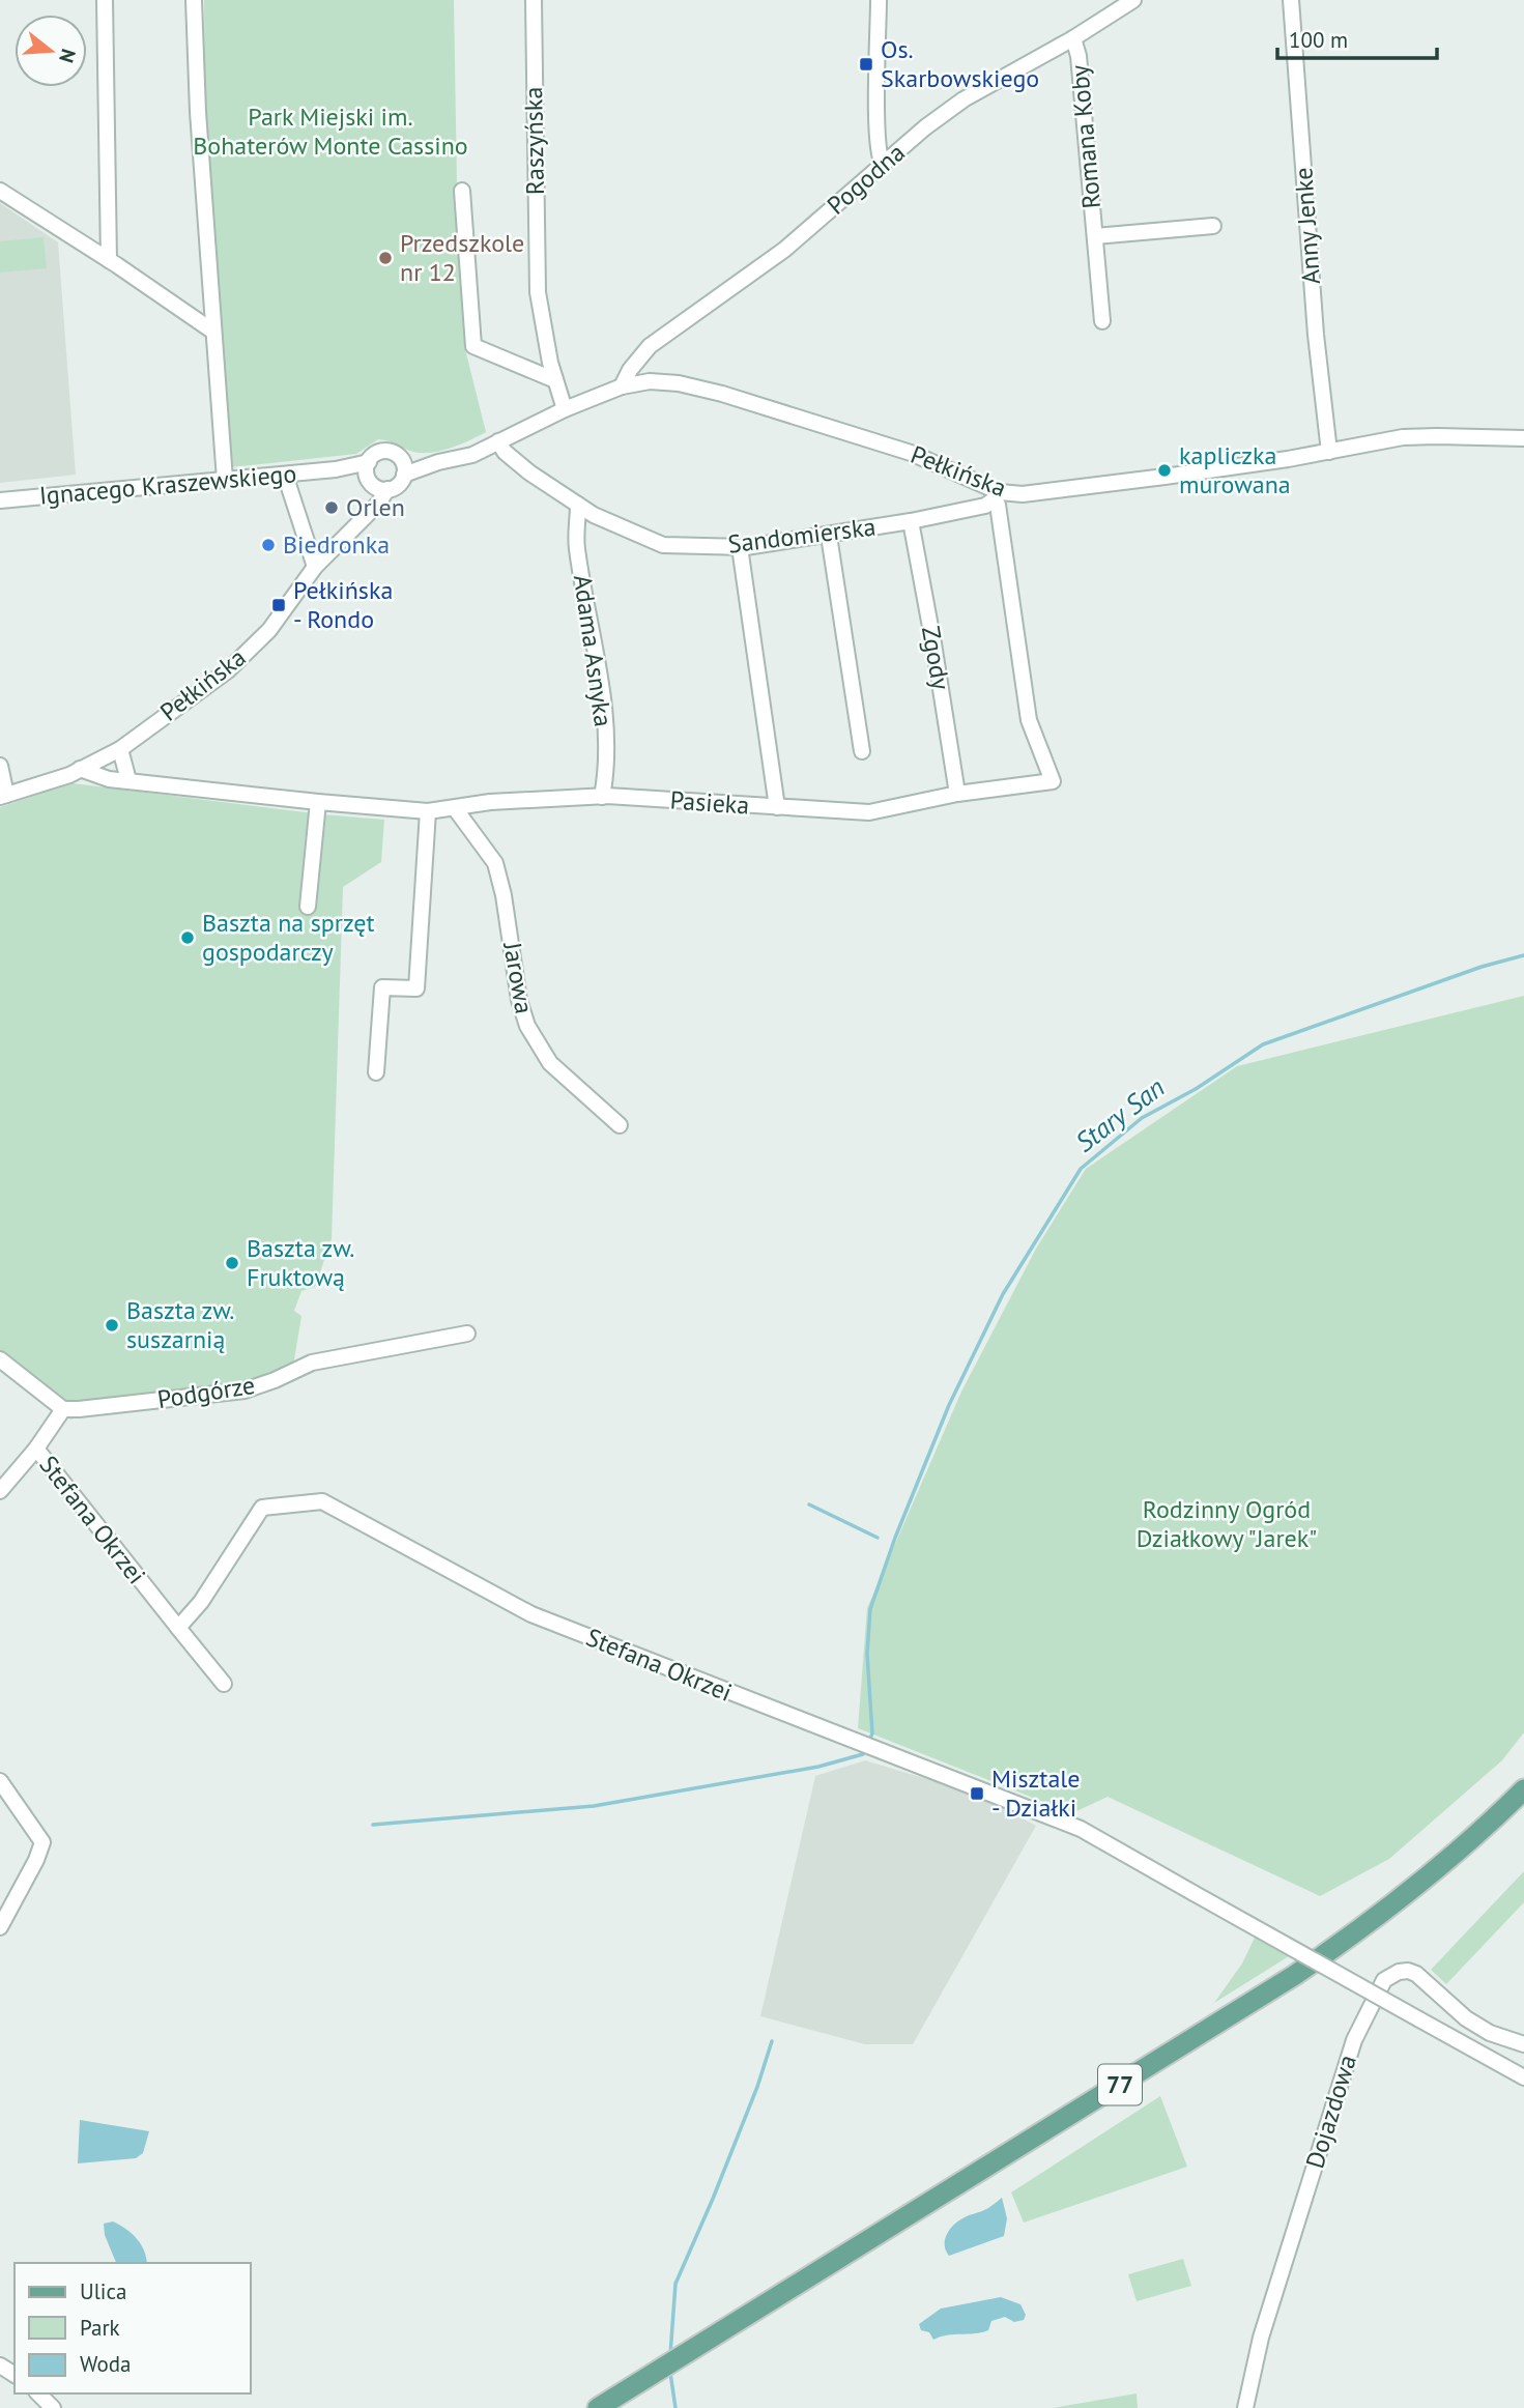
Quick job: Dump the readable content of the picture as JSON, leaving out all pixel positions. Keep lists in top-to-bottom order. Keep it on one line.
{"streets":{"main road":["77"],"street":["Romana Koby","Raszyńska","Pogodna","Anny Jenke","Pełkińska","Ignacego Kraszewskiego","Sandomierska","Adama Asnyka","Zgody","Pasieka","Jarowa","Podgórze","Stefana Okrzei","Dojazdowa"]},"crossings":[["Romana Koby","Pogodna"],["Raszyńska","Pełkińska"],["Pogodna","Pełkińska"],["Anny Jenke","Pełkińska"],["Pełkińska","Ignacego Kraszewskiego"],["Pełkińska","Sandomierska"],["Pełkińska","Pasieka"],["Sandomierska","Adama Asnyka"],["Sandomierska","Zgody"],["Sandomierska","Pasieka"],["Adama Asnyka","Pasieka"],["Zgody","Pasieka"],["Pasieka","Jarowa"],["Podgórze","Stefana Okrzei"]],"water":["Stary San"],"parks":["Park Miejski im. Bohaterów Monte Cassino","Rodzinny Ogród Działkowy \"Jarek\""],"places":{"transit":["Os. Skarbowskiego","Pełkińska - Rondo","Misztale - Działki"],"other":["Przedszkole nr 12","kapliczka murowana","Orlen","Biedronka","Baszta na sprzęt gospodarczy","Baszta zw. Fruktową","Baszta zw. suszarnią"]},"legend":["Ulica","Park","Woda"],"scale_bar":"100 m","north":"right"}
